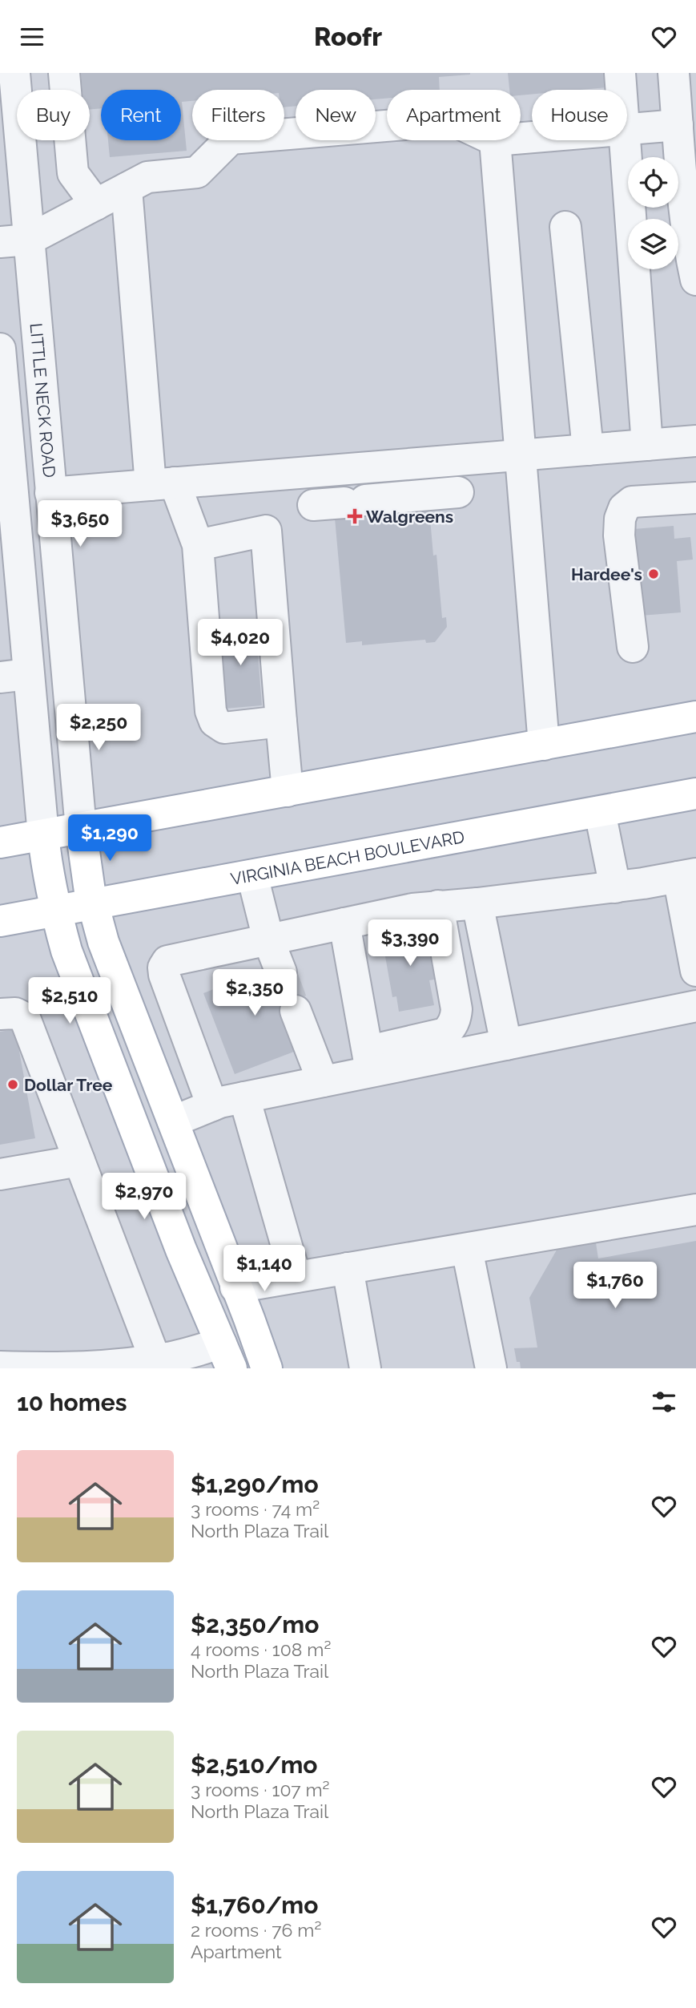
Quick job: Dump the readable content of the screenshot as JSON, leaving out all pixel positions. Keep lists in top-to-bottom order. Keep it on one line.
{"streets":{"main road":["VIRGINIA BEACH BOULEVARD"],"street":["LITTLE NECK ROAD"]},"places":{"health":["Walgreens"],"other":["Hardee's","Dollar Tree"]},"page":{"header":"Roofr","chip":["Buy","Rent","Filters","New","Apartment","House"],"price":["$3,650","$4,020","$2,250","$1,290","$3,390","$2,350","$2,510","$2,970","$1,140","$1,760"],"heading":"10 homes","list":[{"name":"$1,290/mo","note":"3 rooms · 74 m² · North Plaza Trail"},{"name":"$2,350/mo","note":"4 rooms · 108 m² · North Plaza Trail"},{"name":"$2,510/mo","note":"3 rooms · 107 m² · North Plaza Trail"},{"name":"$1,760/mo","note":"2 rooms · 76 m² · Apartment"}]}}
